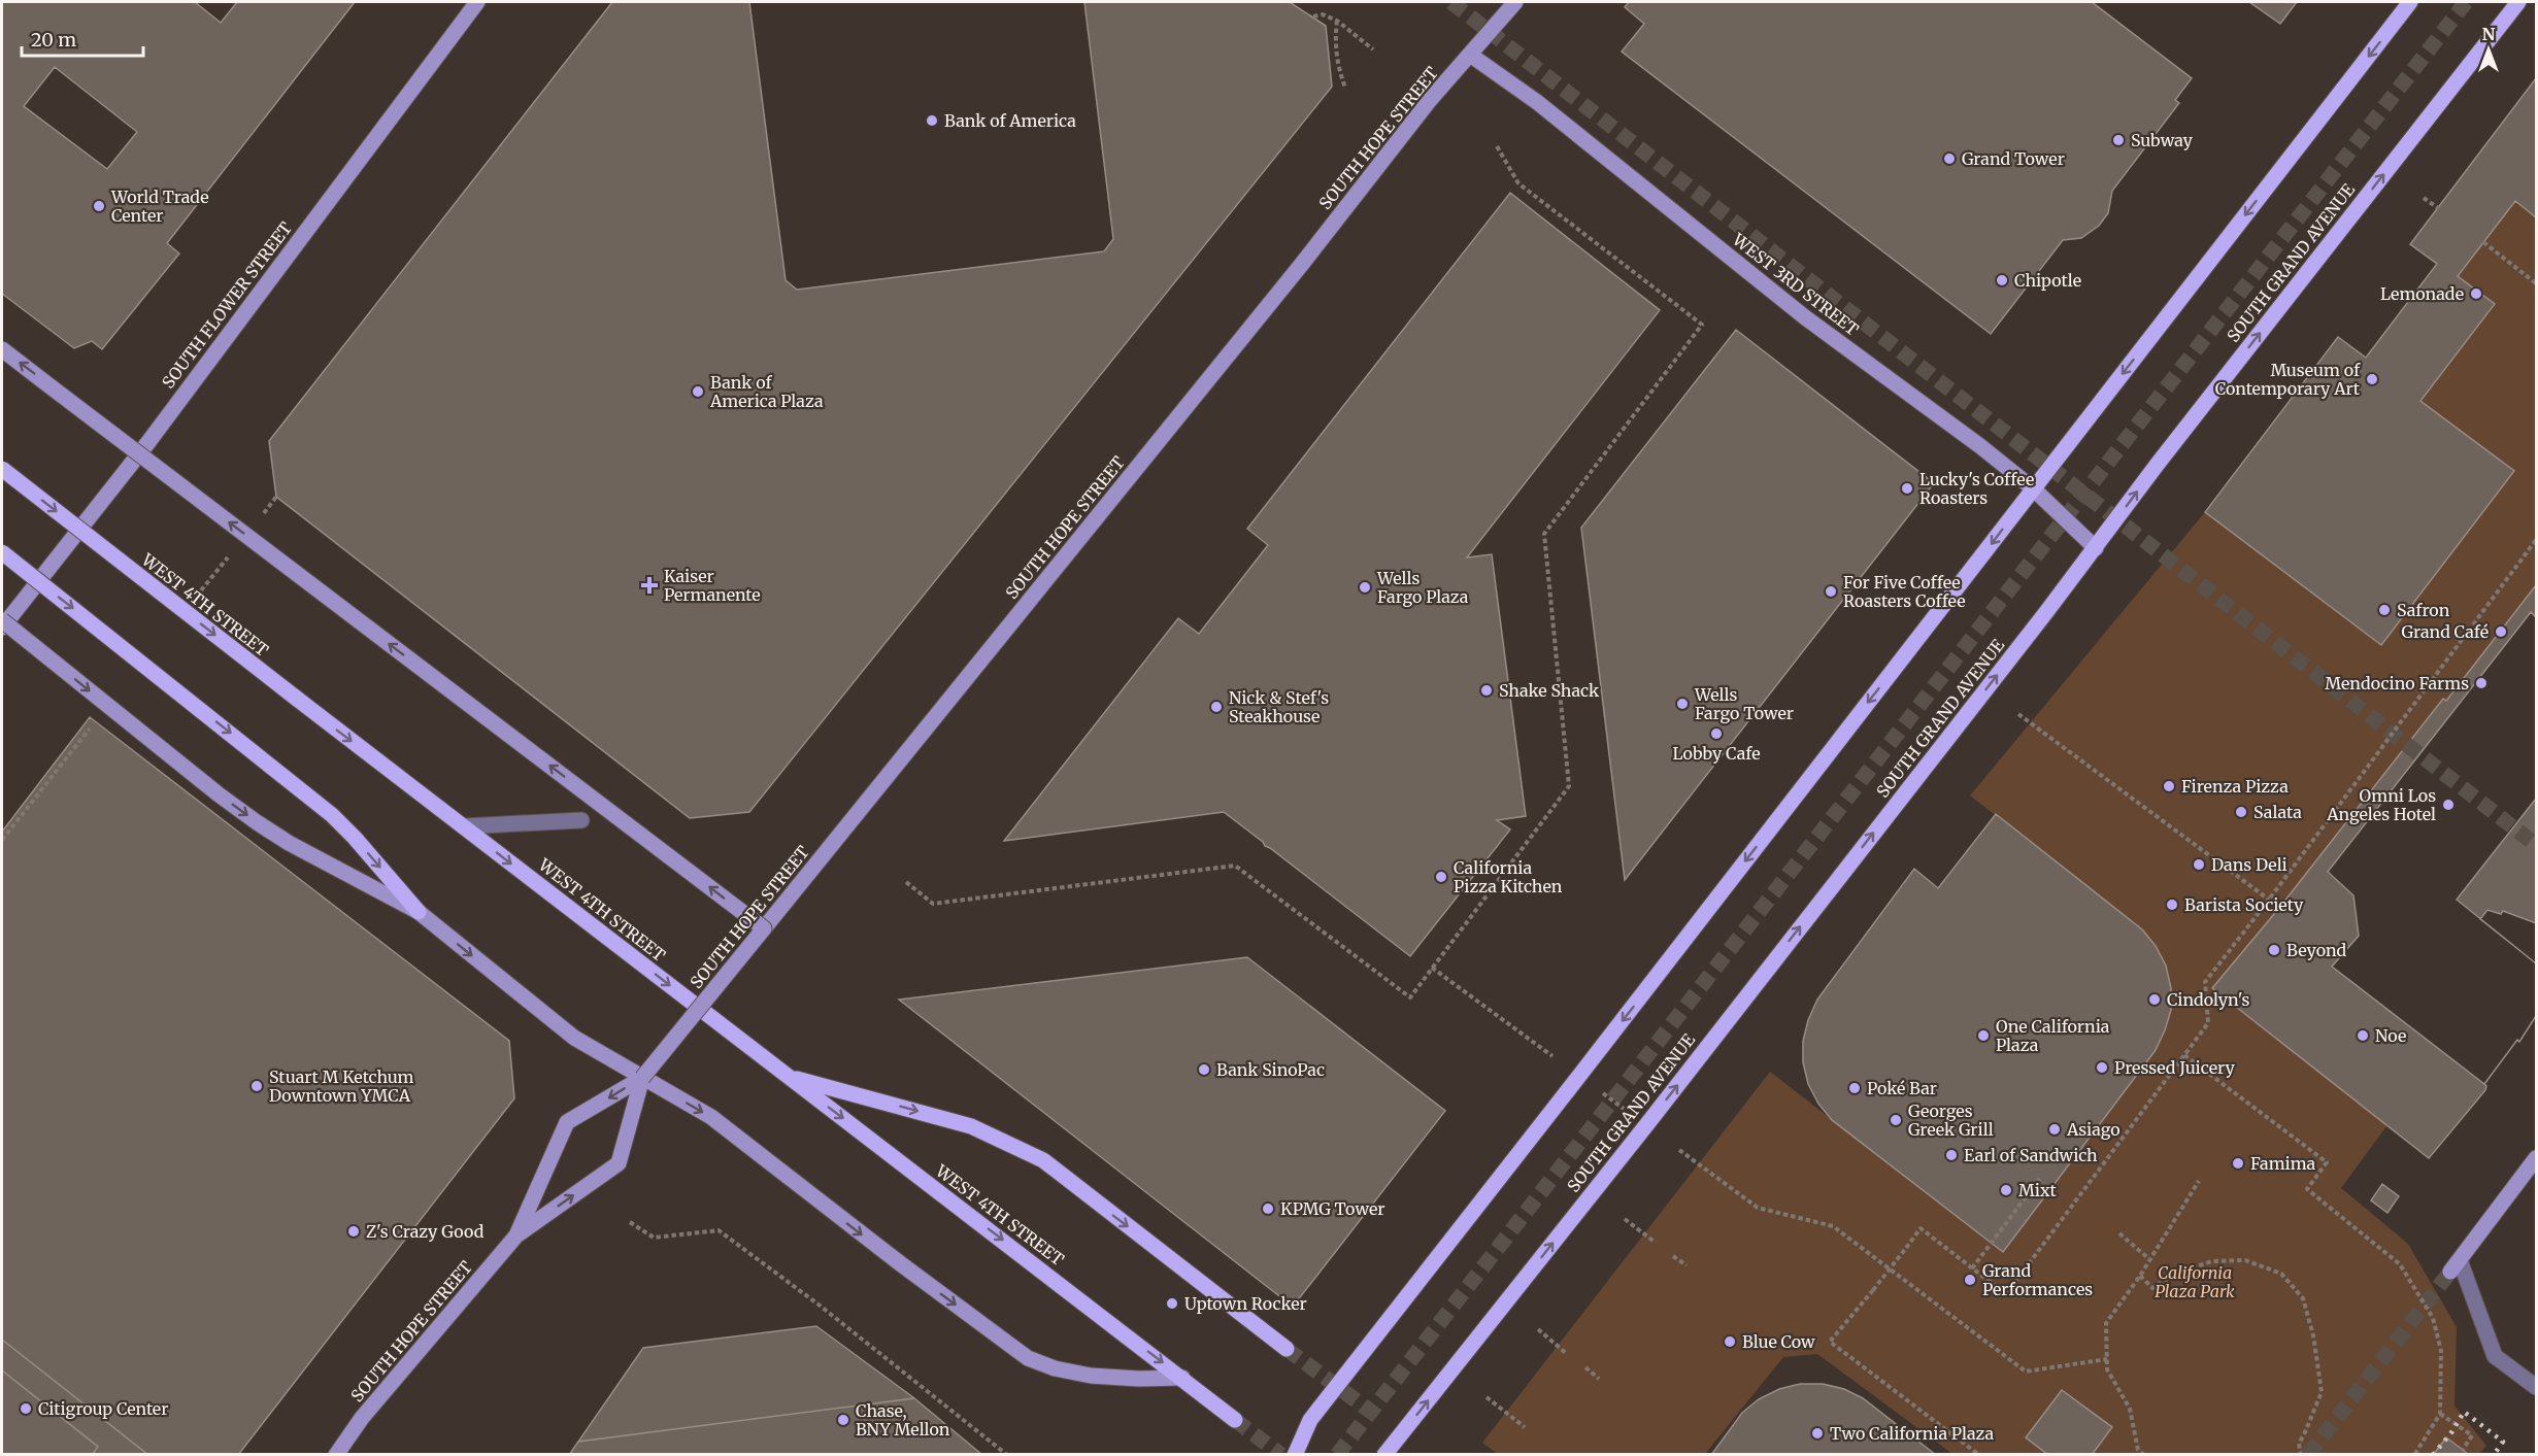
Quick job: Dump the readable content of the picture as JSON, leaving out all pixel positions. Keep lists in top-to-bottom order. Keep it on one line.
{"streets":{"main road":["SOUTH HOPE STREET","SOUTH GRAND AVENUE","WEST 3RD STREET","SOUTH FLOWER STREET","WEST 4TH STREET"]},"crossings":[["SOUTH HOPE STREET","WEST 3RD STREET"],["SOUTH GRAND AVENUE","WEST 3RD STREET"]],"parks":["California Plaza Park"],"places":{"other":["Bank of America","Subway","Grand Tower","World Trade Center","Chipotle","Lemonade","Museum of Contemporary Art","Bank of America Plaza","Lucky's Coffee Roasters","Wells Fargo Plaza","For Five Coffee Roasters Coffee","Safron","Grand Café","Mendocino Farms","Shake Shack","Wells Fargo Tower","Nick & Stef's Steakhouse","Lobby Cafe","Firenza Pizza","Omni Los Angeles Hotel","Salata","Dans Deli","California Pizza Kitchen","Barista Society","Beyond","Cindolyn's","One California Plaza","Noe","Pressed Juicery","Bank SinoPac","Stuart M Ketchum Downtown YMCA","Poké Bar","Georges Greek Grill","Asiago","Earl of Sandwich","Famima","Mixt","KPMG Tower","Z's Crazy Good","Grand Performances","Uptown Rocker","Blue Cow","Citigroup Center","Chase, BNY Mellon","Two California Plaza"],"health":["Kaiser Permanente"]},"scale_bar":"20 m","north":"top"}
